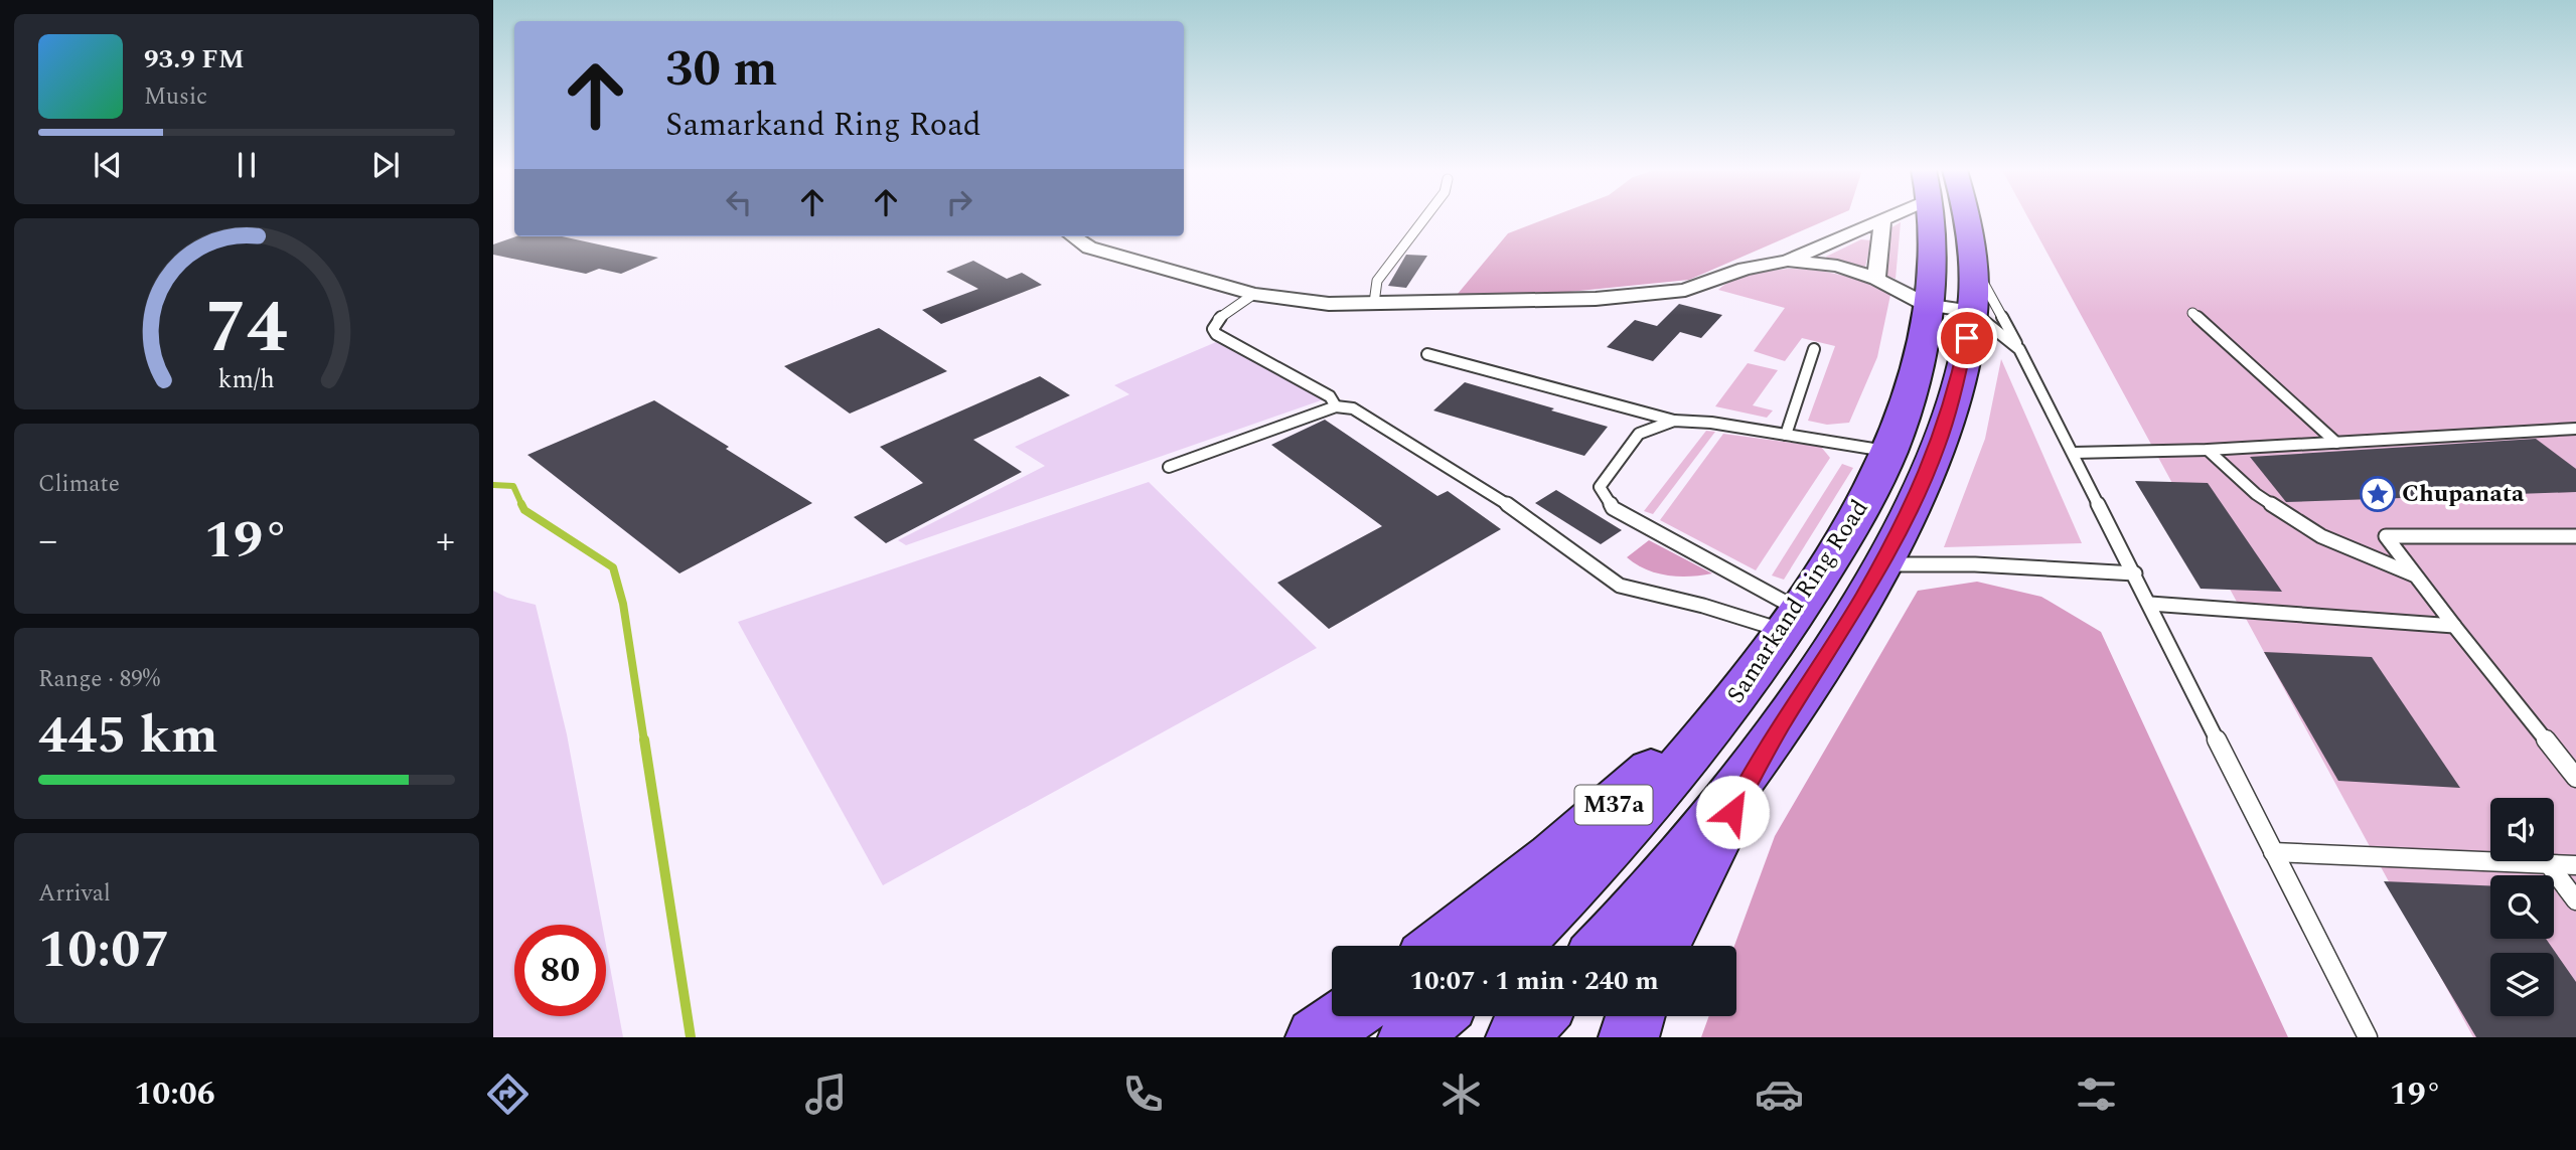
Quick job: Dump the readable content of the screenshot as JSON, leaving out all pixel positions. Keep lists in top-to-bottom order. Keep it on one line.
{"streets":{"highway":["Samarkand Ring Road","M37a"]},"crossings":[["Samarkand Ring Road","M37a"]],"places":{"place":["Chupanata"]},"page":{"turn":["30 m","Samarkand Ring Road"],"song":["93.9 FM","Music"],"tile":["Climate",["Range · 89%","445 km"],["Arrival","10:07"]],"heat":["−","19°","+"],"limit":"80","trip":"10:07 · 1 min · 240 m","tabs":["10:06","19°"],"gauge":["74","km/h"]}}
